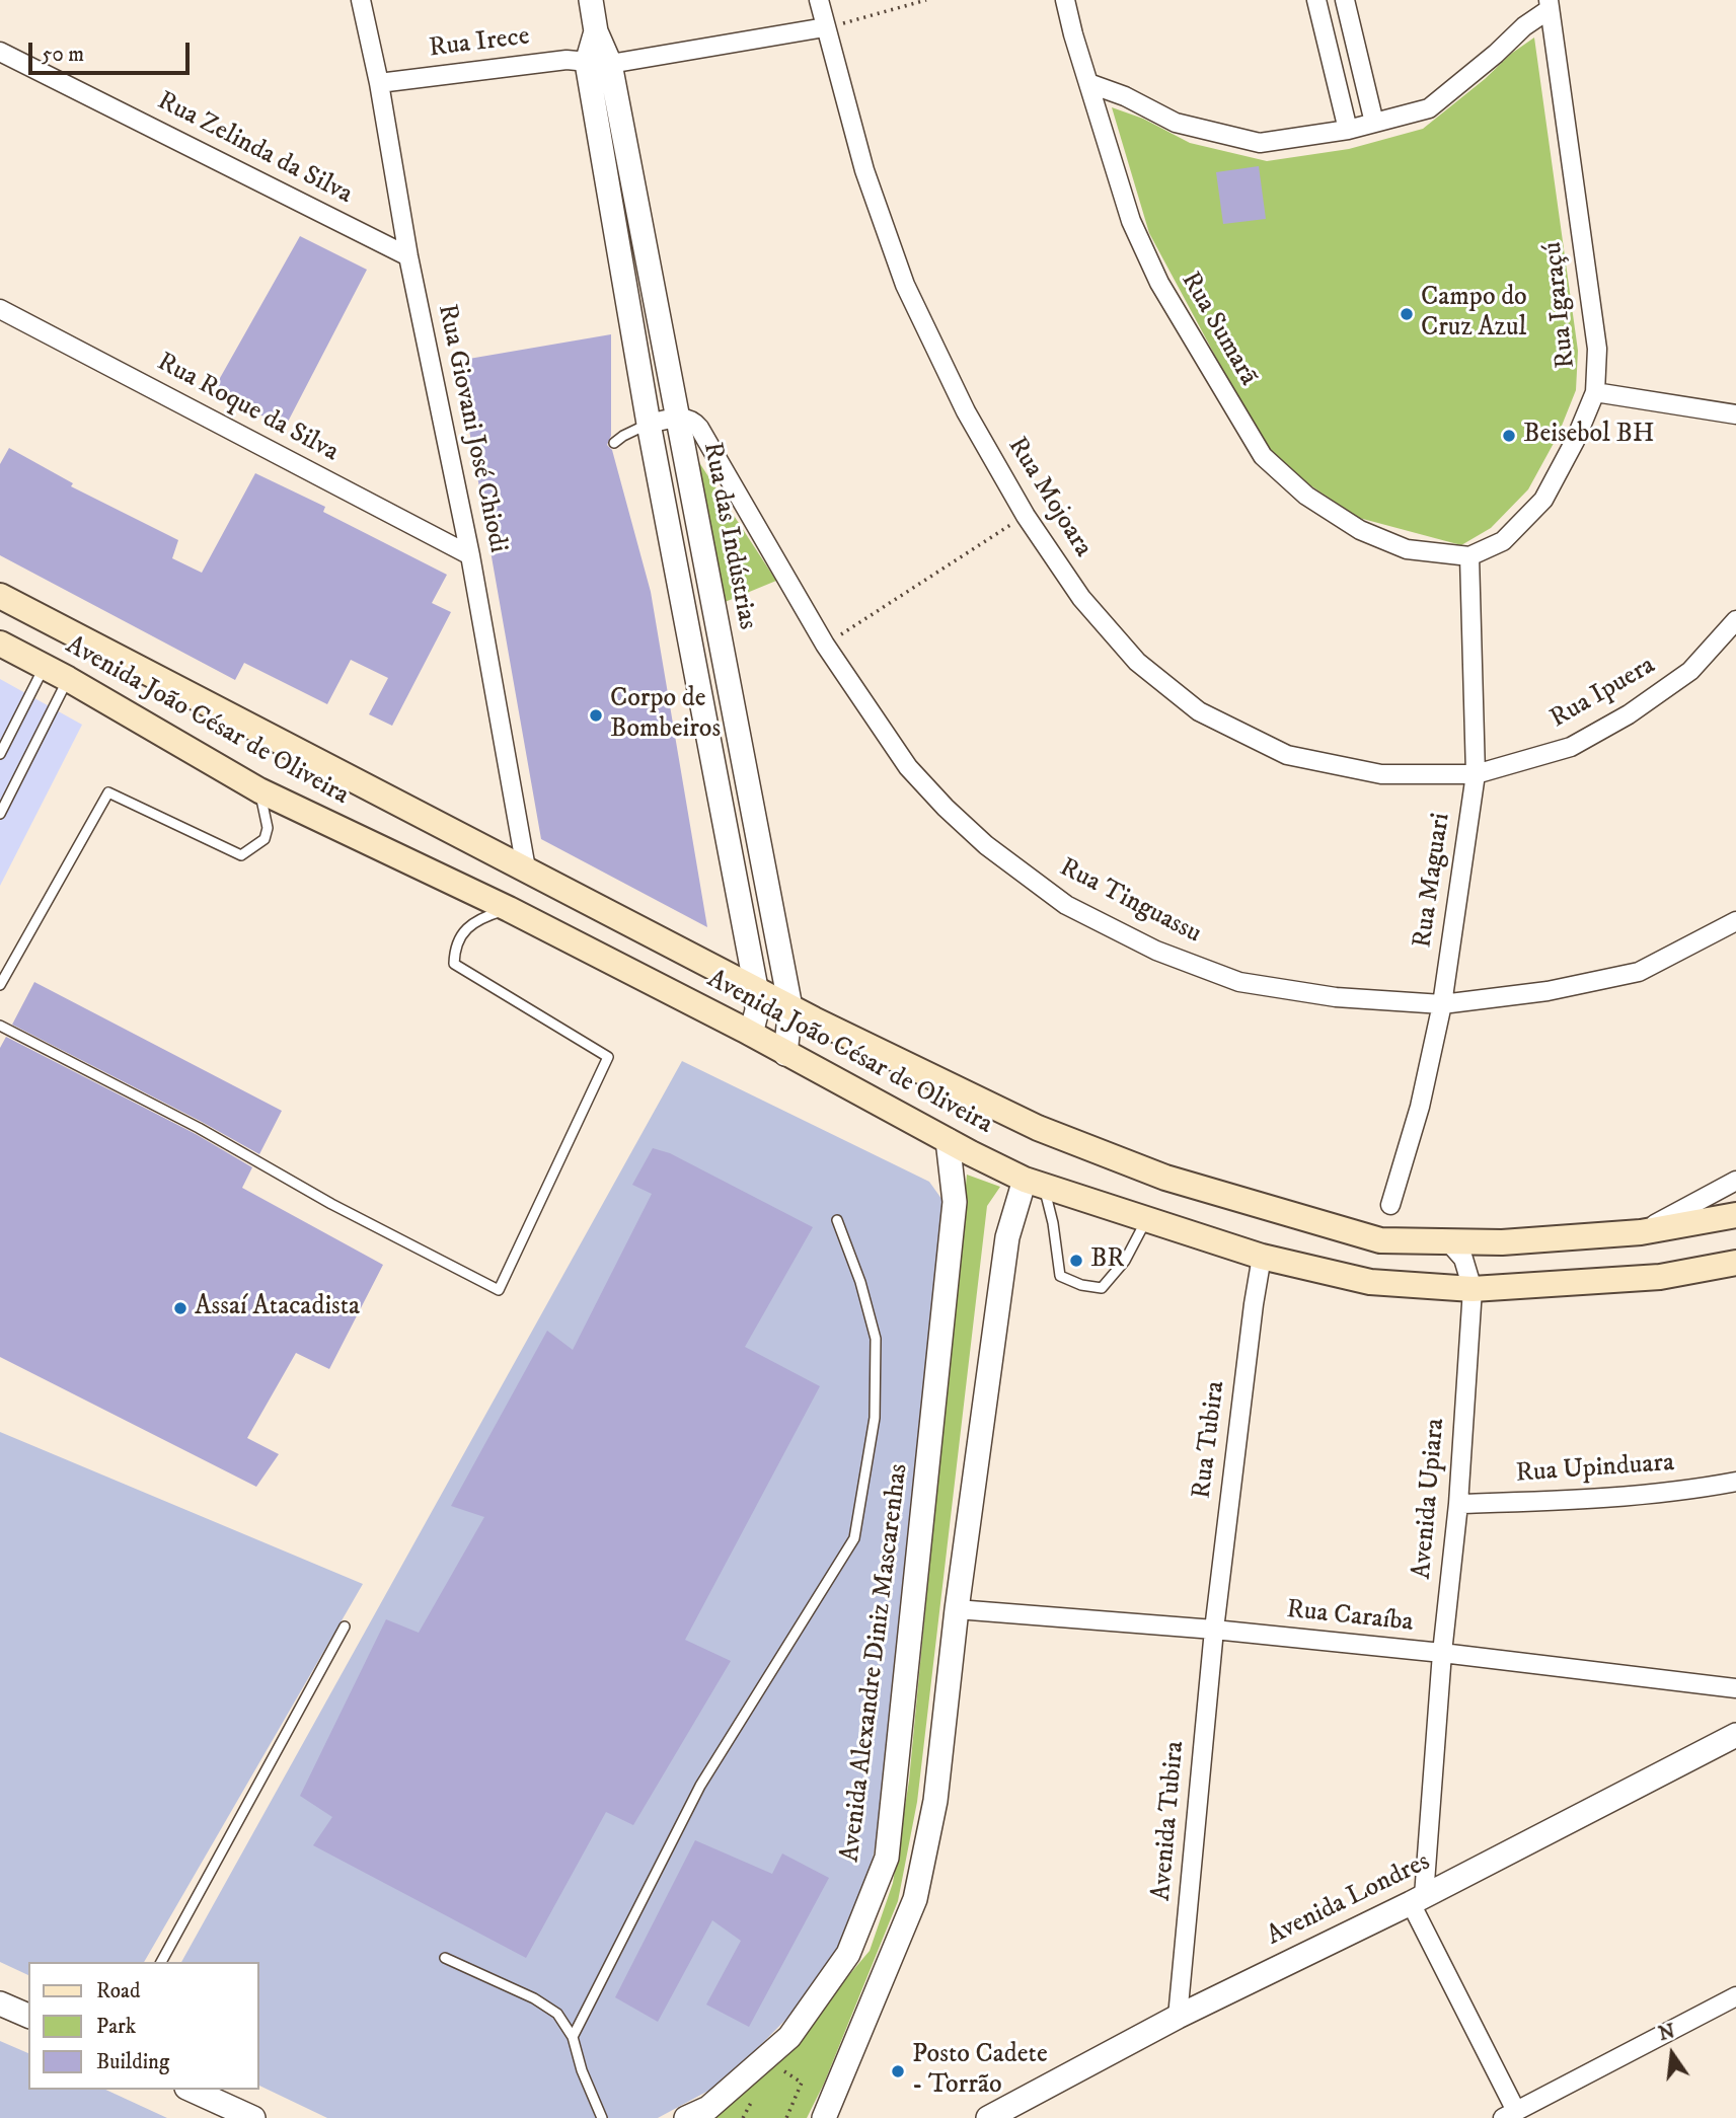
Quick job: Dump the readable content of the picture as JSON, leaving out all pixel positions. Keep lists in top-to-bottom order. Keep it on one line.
{"streets":{"main road":["Avenida João César de Oliveira"],"street":["Rua Irece","Rua Zelinda da Silva","Rua Igaraçú","Rua Sumarã","Rua Roque da Silva","Rua Giovani José Chiodi","Rua Mojoara","Rua das Indústrias","Rua Ipuera","Rua Maguari","Rua Tinguassu","Rua Tubira","Rua Upinduara","Avenida Upiara","Rua Caraíba","Avenida Alexandre Diniz Mascarenhas","Avenida Tubira","Avenida Londres"]},"crossings":[["Rua Irece","Rua Giovani José Chiodi"],["Rua Irece","Rua das Indústrias"],["Rua Zelinda da Silva","Rua Giovani José Chiodi"],["Rua Igaraçú","Rua Sumarã"],["Rua Igaraçú","Rua Maguari"],["Rua Sumarã","Rua Maguari"],["Rua Roque da Silva","Rua Giovani José Chiodi"],["Rua Giovani José Chiodi","Avenida João César de Oliveira"],["Rua Mojoara","Rua Ipuera"],["Rua Mojoara","Rua Maguari"],["Rua das Indústrias","Avenida João César de Oliveira"],["Rua das Indústrias","Rua Tinguassu"],["Rua Ipuera","Rua Maguari"],["Avenida João César de Oliveira","Rua Tubira"],["Avenida João César de Oliveira","Avenida Upiara"],["Avenida João César de Oliveira","Avenida Alexandre Diniz Mascarenhas"],["Rua Maguari","Rua Tinguassu"],["Rua Tubira","Rua Caraíba"],["Rua Tubira","Avenida Tubira"],["Rua Upinduara","Avenida Upiara"],["Avenida Upiara","Rua Caraíba"],["Avenida Upiara","Avenida Londres"],["Rua Caraíba","Avenida Tubira"],["Avenida Tubira","Avenida Londres"]],"places":["Campo do Cruz Azul","Beisebol BH","Corpo de Bombeiros","BR","Assaí Atacadista","Posto Cadete - Torrão"],"legend":["Road","Park","Building"],"scale_bar":"50 m","north":"top"}
